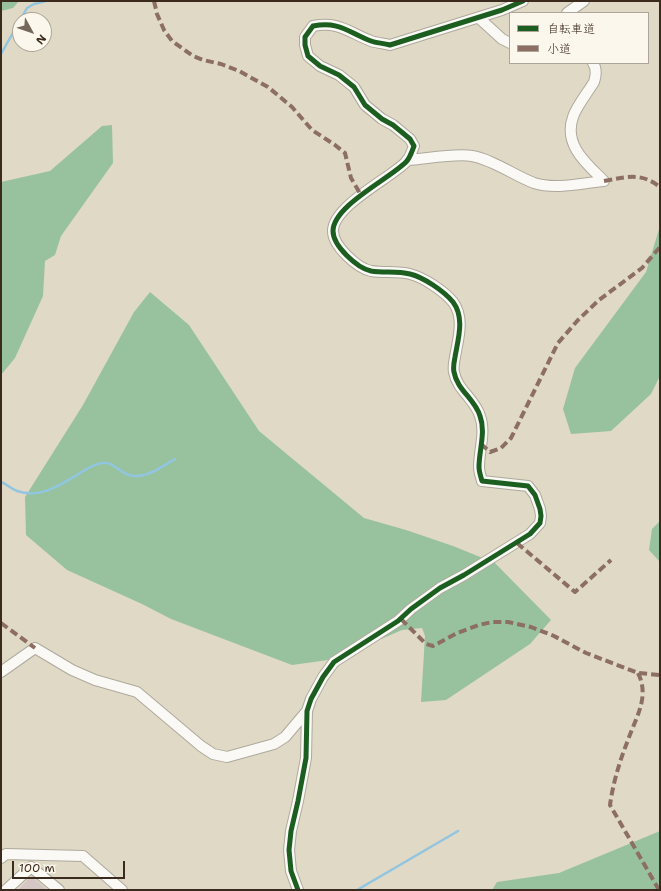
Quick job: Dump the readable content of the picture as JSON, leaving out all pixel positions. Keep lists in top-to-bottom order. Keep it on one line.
{"legend":["自転車道","小道"],"scale_bar":"100 m","north":"bottom right"}
